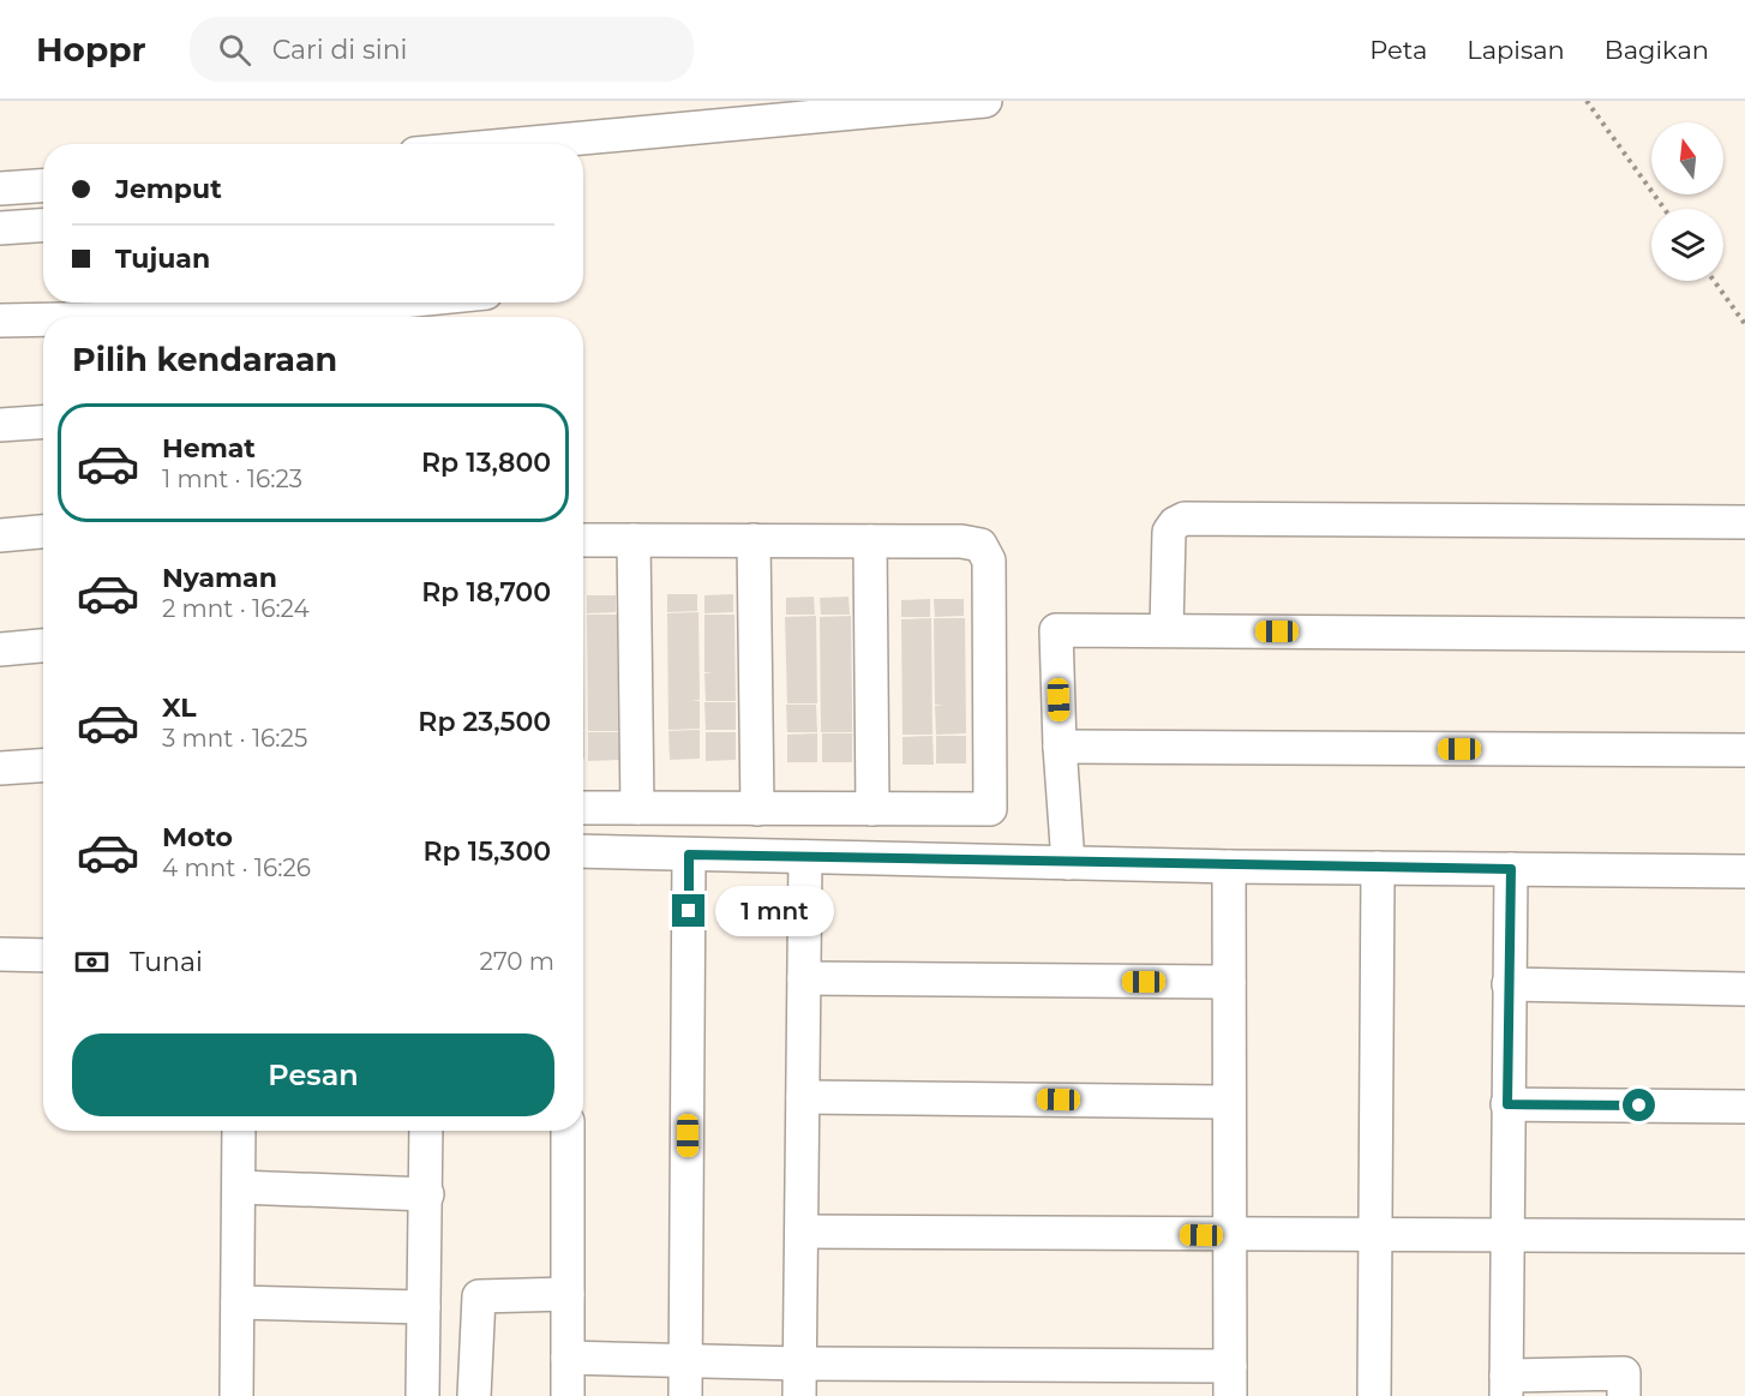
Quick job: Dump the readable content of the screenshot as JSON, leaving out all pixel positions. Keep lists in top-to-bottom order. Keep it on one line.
{"north":"top","page":{"header":"Hoppr","search":"Cari di sini","nav":["Peta","Lapisan","Bagikan"],"banner":["Jemput","Tujuan"],"heading":"Pilih kendaraan","list":[{"name":"Hemat","note":"1 mnt · 16:23","value":"Rp 13,800"},{"name":"Nyaman","note":"2 mnt · 16:24","value":"Rp 18,700"},{"name":"XL","note":"3 mnt · 16:25","value":"Rp 23,500"},{"name":"Moto","note":"4 mnt · 16:26","value":"Rp 15,300"}],"bubble":"1 mnt","pay":["Tunai","270 m"],"buttons":"Pesan"}}
